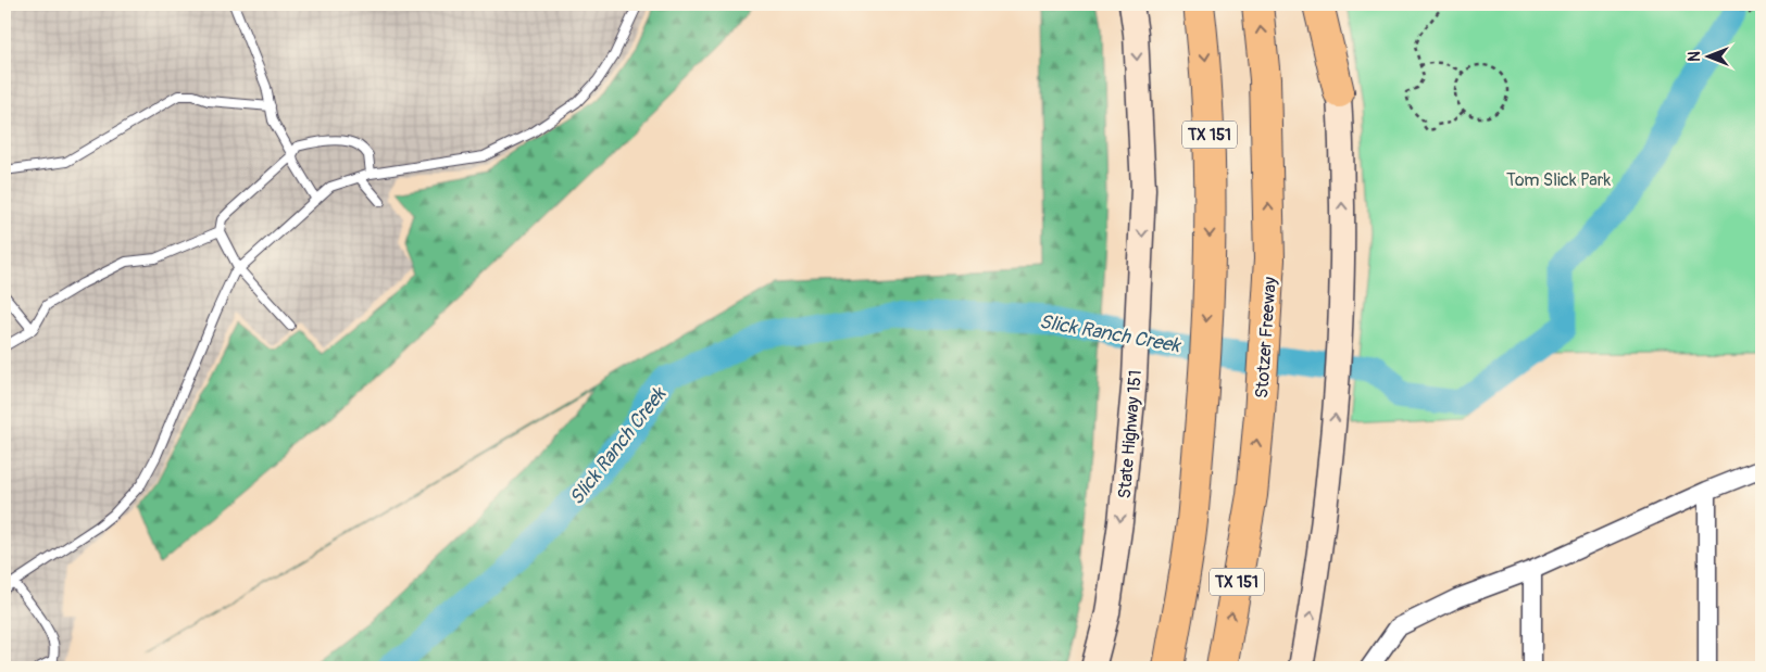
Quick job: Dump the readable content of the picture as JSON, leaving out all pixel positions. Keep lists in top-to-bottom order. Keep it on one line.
{"streets":{"highway":["TX 151","Stotzer Freeway"],"main road":["State Highway 151"]},"water":["Slick Ranch Creek"],"parks":["Tom Slick Park"],"north":"left"}
